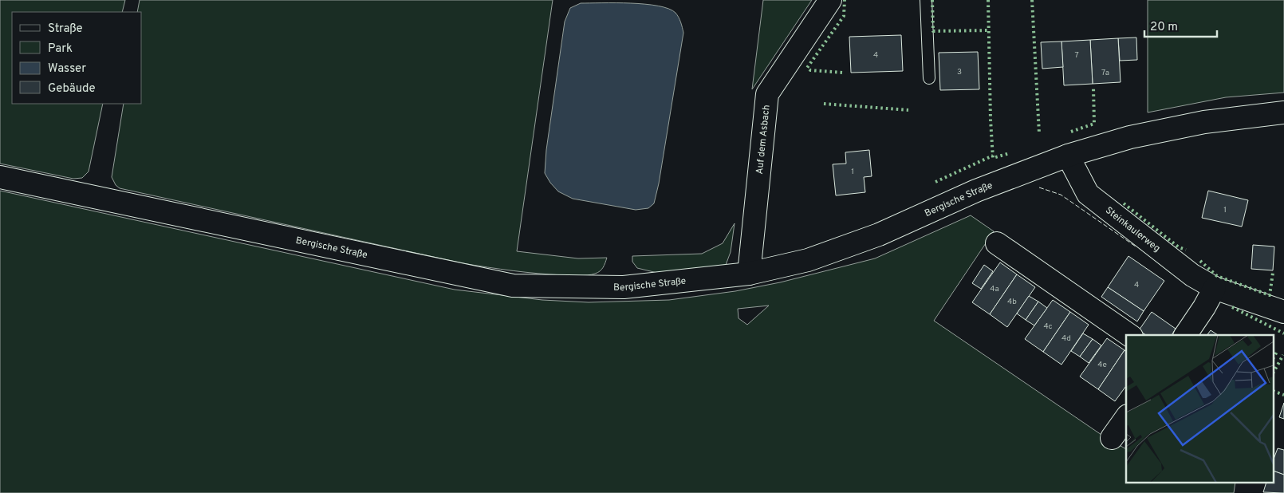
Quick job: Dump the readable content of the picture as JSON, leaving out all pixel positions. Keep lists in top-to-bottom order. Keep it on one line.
{"streets":{"main road":["Auf dem Asbach","Bergische Straße","Steinkaulerweg"]},"crossings":[["Auf dem Asbach","Bergische Straße"],["Bergische Straße","Steinkaulerweg"]],"house_numbers":["4","7","3","7a","1","1","4","4a","4b","4c","4d","4e"],"legend":["Straße","Park","Wasser","Gebäude"],"scale_bar":"20 m"}
